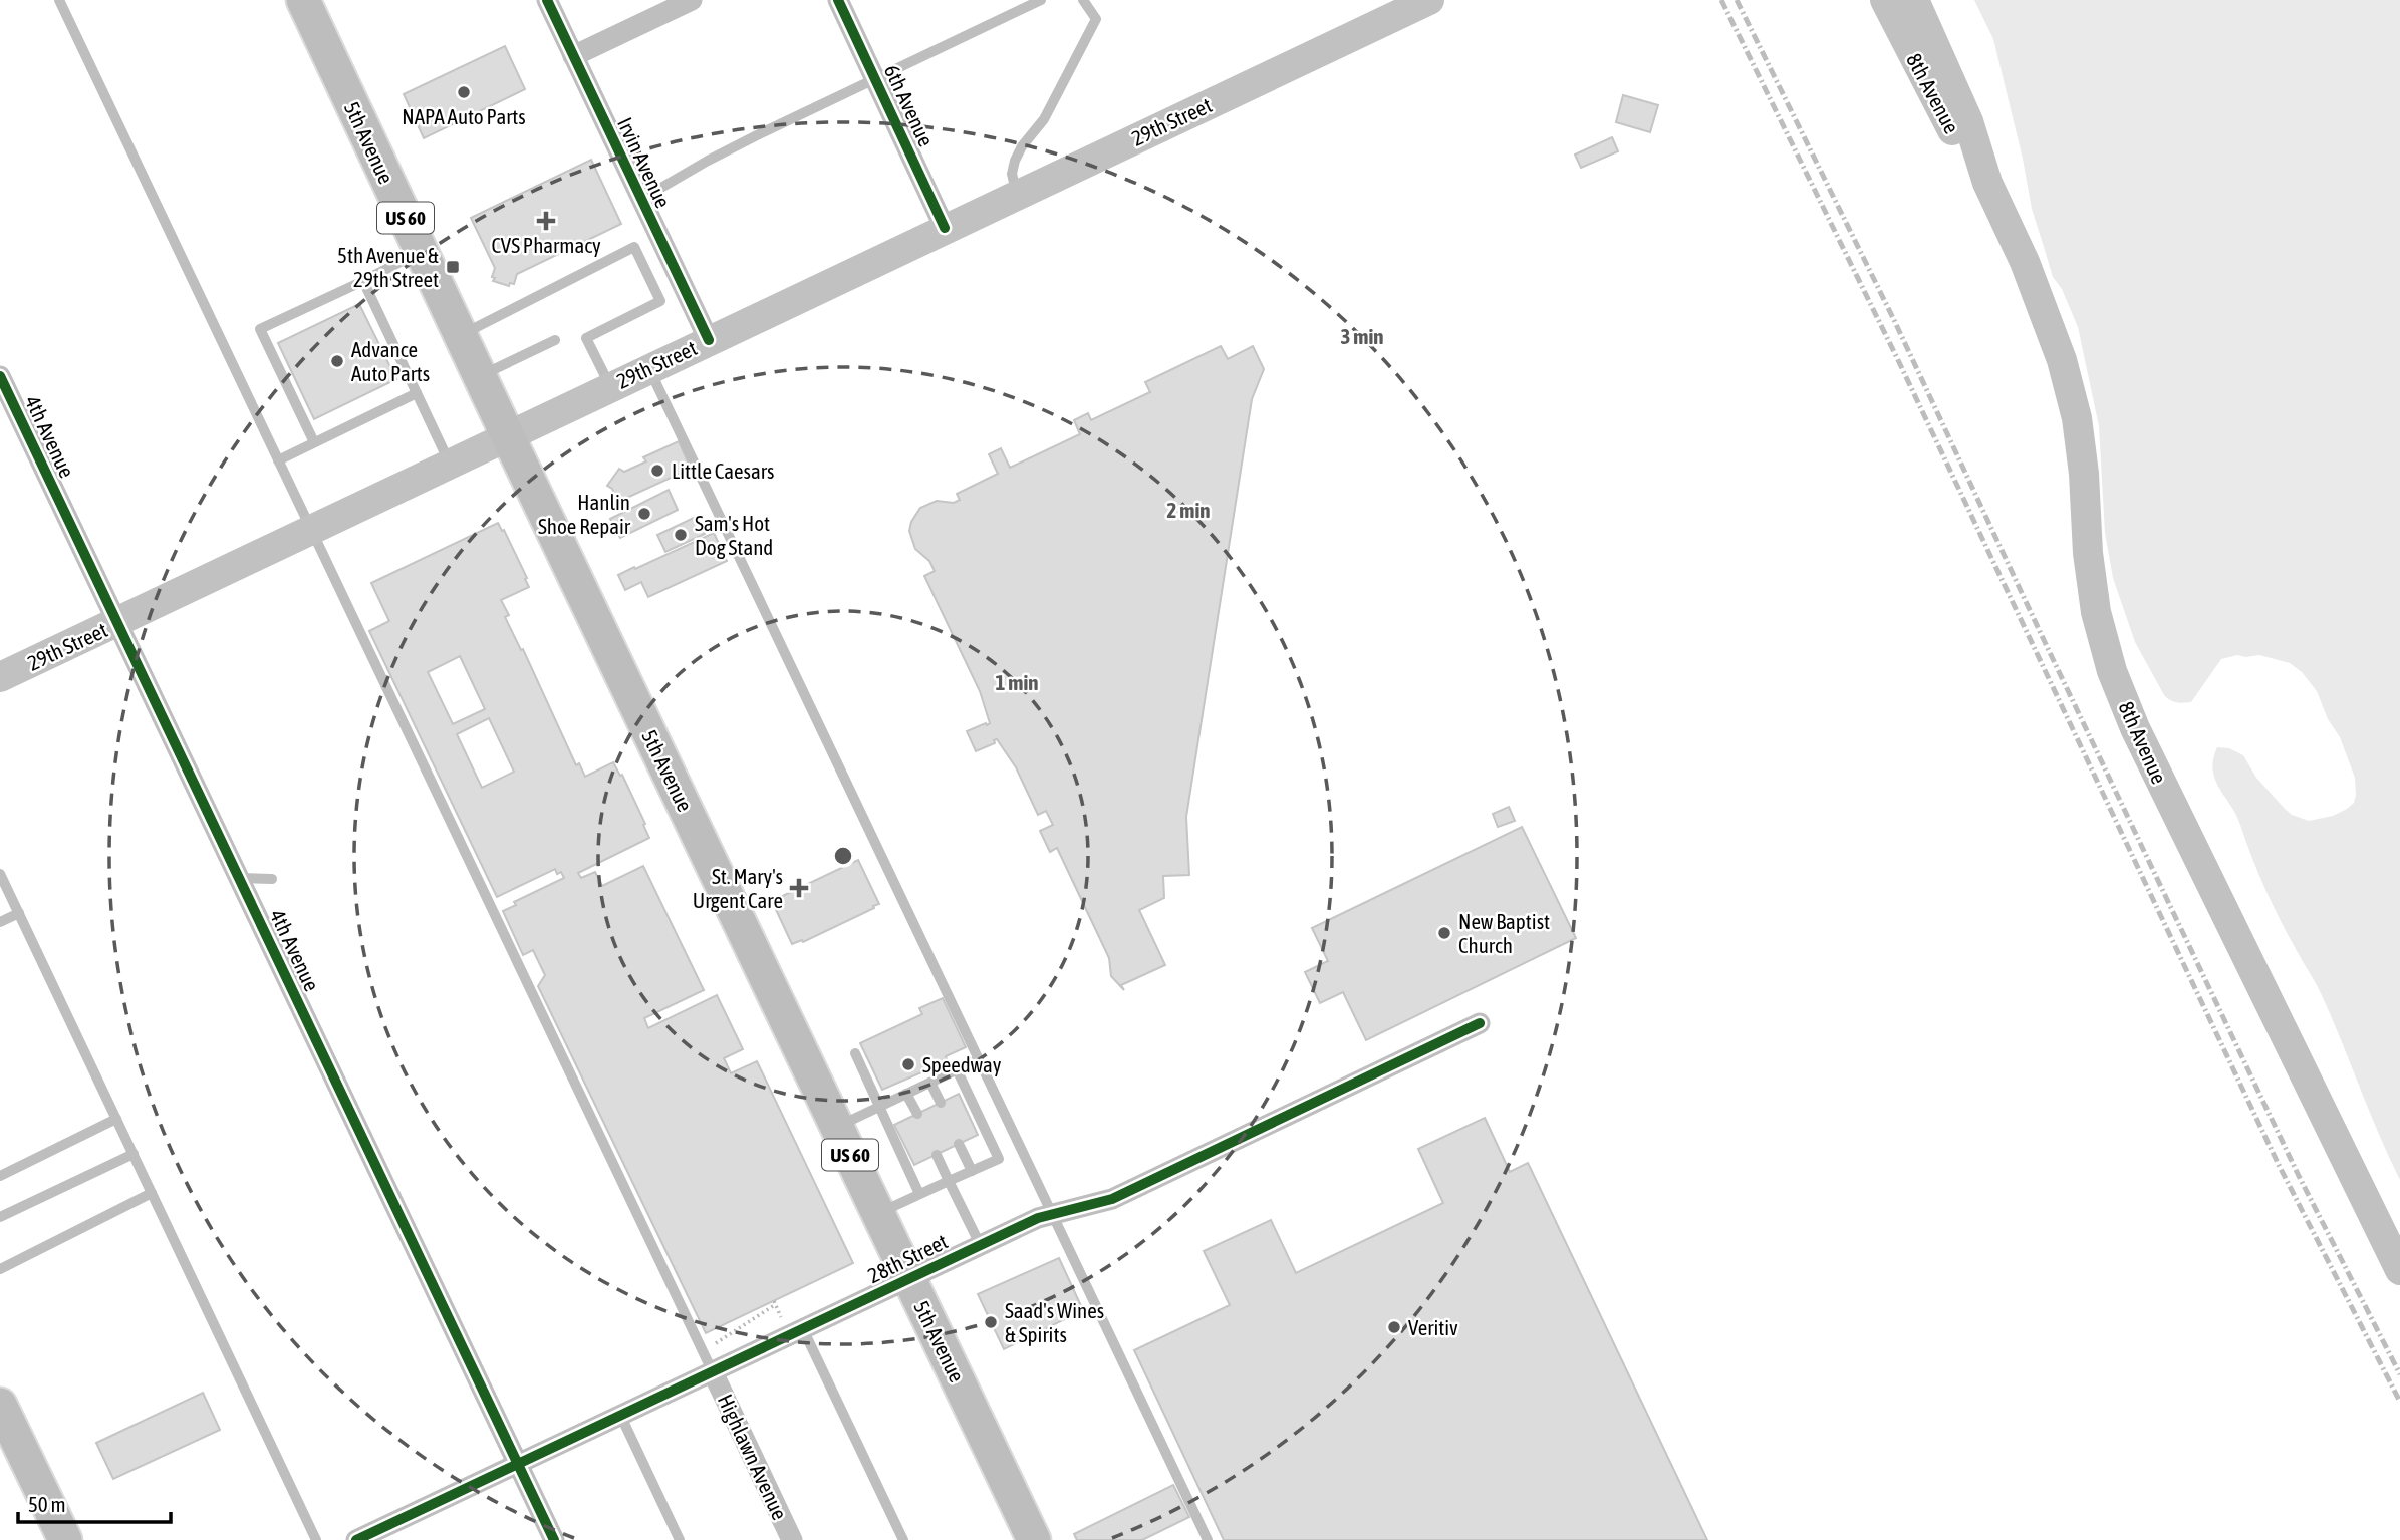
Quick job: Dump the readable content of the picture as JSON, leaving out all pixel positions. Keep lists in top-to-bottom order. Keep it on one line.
{"streets":{"main road":["8th Avenue","29th Street","5th Avenue","US 60"],"street":["6th Avenue","Irvin Avenue","4th Avenue","28th Street","Highlawn Avenue"]},"crossings":[["6th Avenue","29th Street"],["29th Street","5th Avenue"],["29th Street","Irvin Avenue"],["29th Street","4th Avenue"],["5th Avenue","28th Street"],["4th Avenue","28th Street"],["28th Street","Highlawn Avenue"]],"places":{"other":["NAPA Auto Parts","Advance Auto Parts","Little Caesars","Hanlin Shoe Repair","Sam's Hot Dog Stand","New Baptist Church","Speedway","Saad's Wines & Spirits","Veritiv"],"health":["CVS Pharmacy","St. Mary's Urgent Care"],"transit":["5th Avenue & 29th Street"]},"scale_bar":"50 m","rings":["3 min","2 min","1 min"]}
